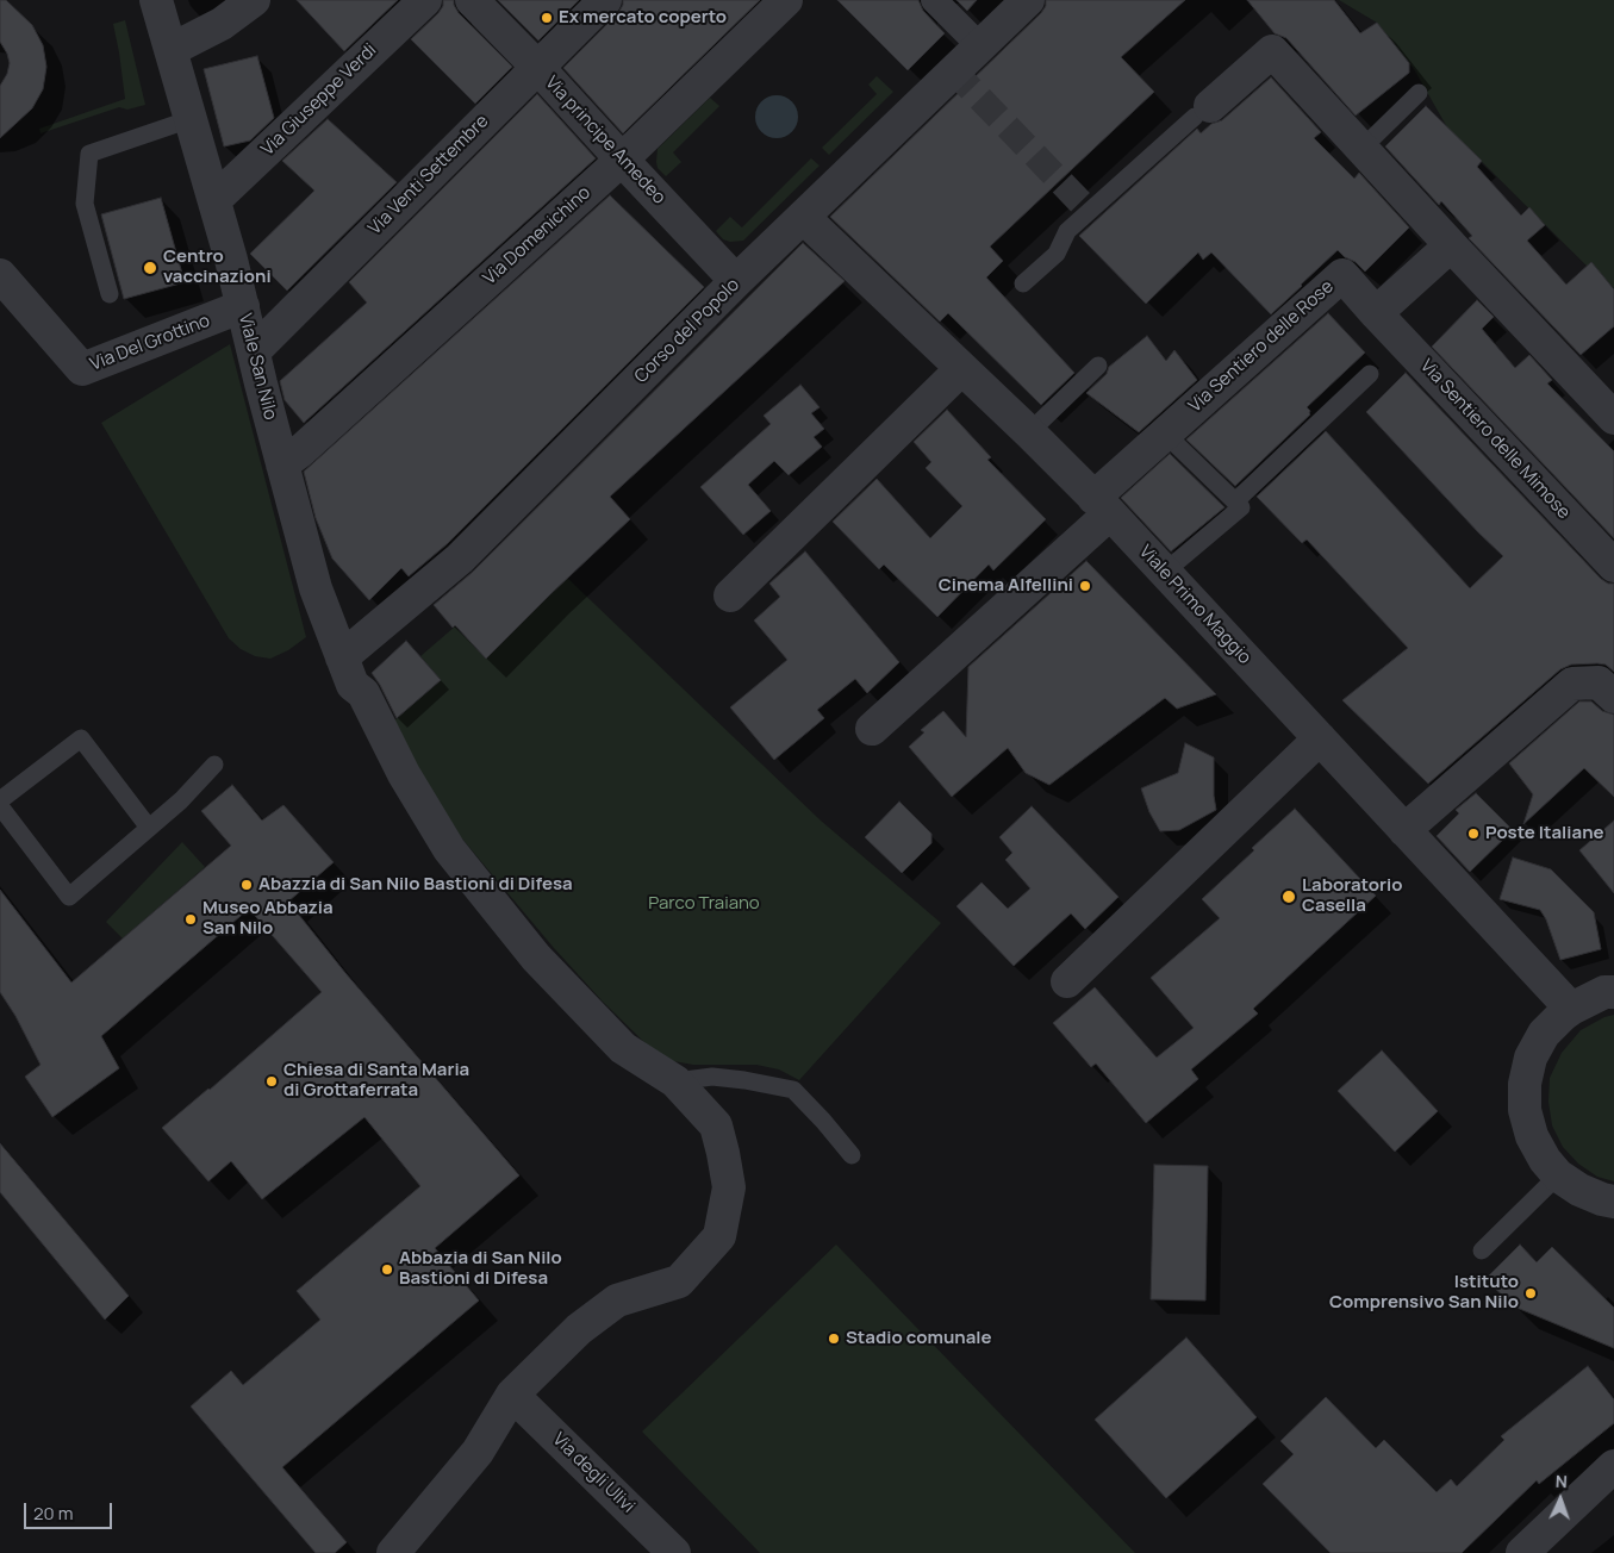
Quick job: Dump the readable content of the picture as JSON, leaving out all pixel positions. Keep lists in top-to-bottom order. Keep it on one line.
{"streets":{"street":["Via Giuseppe Verdi","Via principe Amedeo","Via Venti Settembre","Via Domenichino","Corso del Popolo","Via Del Grottino","Via Sentiero delle Rose","Viale San Nilo","Via Sentiero delle Mimose","Viale Primo Maggio","Via degli Ulivi"]},"crossings":[["Via Giuseppe Verdi","Viale San Nilo"],["Via principe Amedeo","Via Venti Settembre"],["Via principe Amedeo","Via Domenichino"],["Via principe Amedeo","Corso del Popolo"],["Via Venti Settembre","Viale San Nilo"],["Via Domenichino","Viale San Nilo"],["Corso del Popolo","Viale San Nilo"],["Corso del Popolo","Viale Primo Maggio"],["Via Del Grottino","Viale San Nilo"],["Via Sentiero delle Rose","Via Sentiero delle Mimose"],["Via Sentiero delle Rose","Viale Primo Maggio"],["Viale San Nilo","Via degli Ulivi"]],"parks":["Parco Traiano"],"places":["Ex mercato coperto","Centro vaccinazioni","Cinema Alfellini","Poste Italiane","Abazzia di San Nilo Bastioni di Difesa","Laboratorio Casella","Museo Abbazia San Nilo","Chiesa di Santa Maria di Grottaferrata","Abbazia di San Nilo Bastioni di Difesa","Istituto Comprensivo San Nilo","Stadio comunale"],"scale_bar":"20 m","north":"top"}
